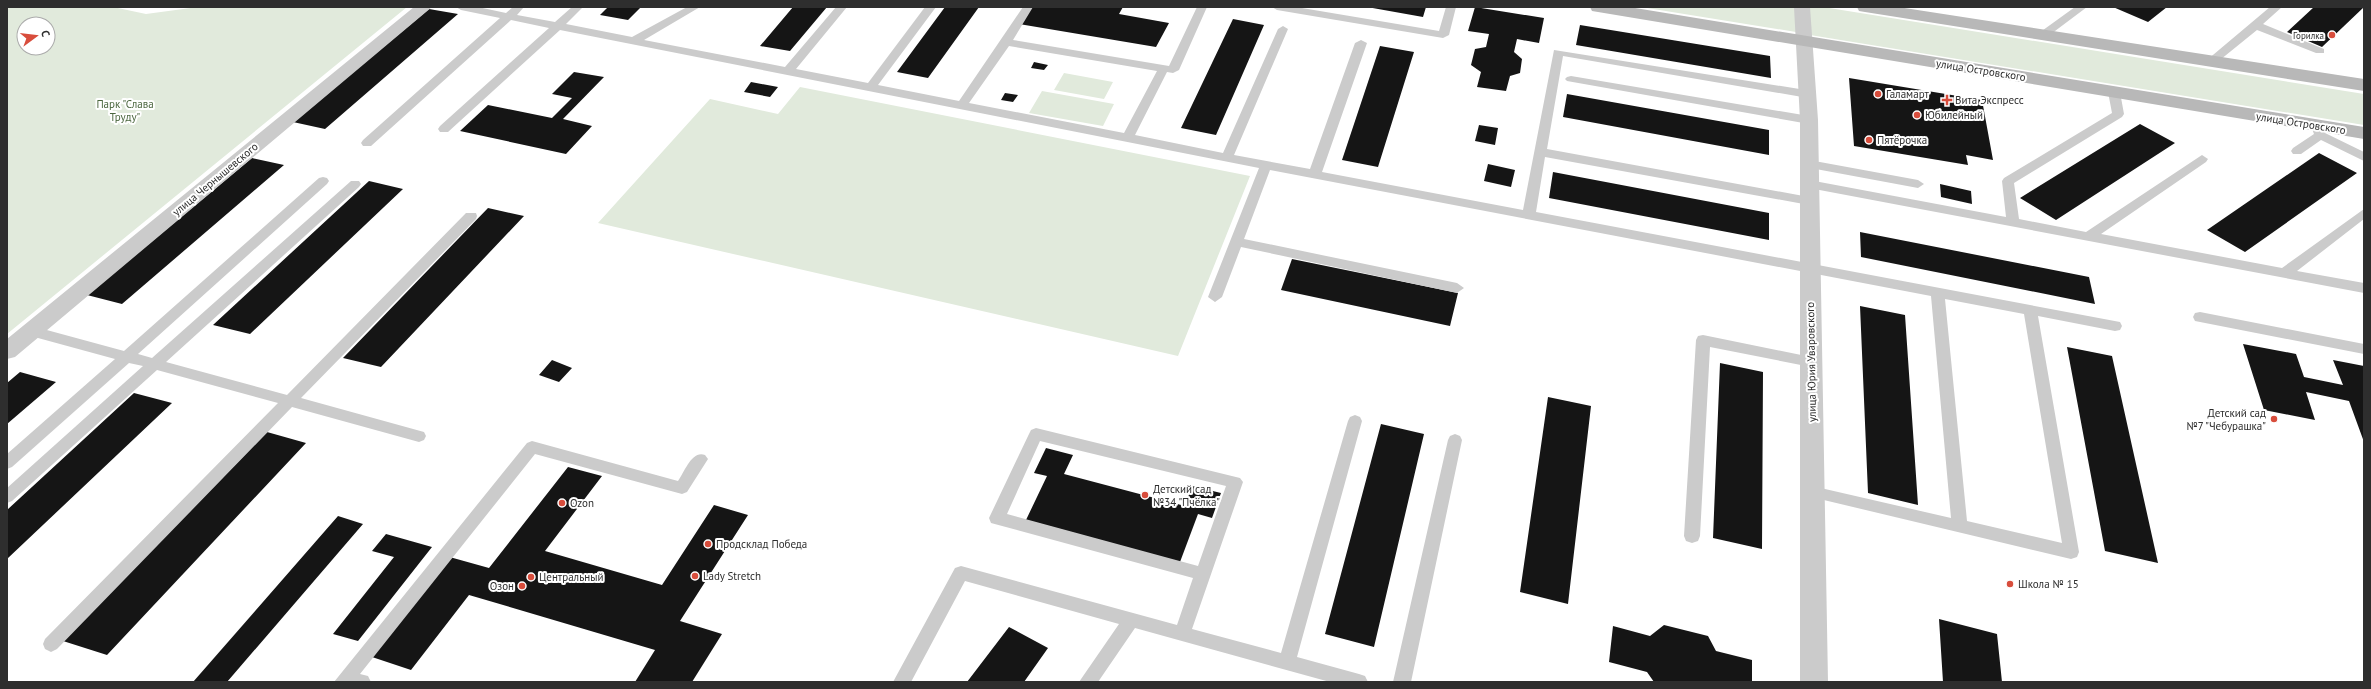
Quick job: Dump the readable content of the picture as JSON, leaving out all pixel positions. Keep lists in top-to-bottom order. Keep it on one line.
{"streets":{"main road":["улица Островского"],"street":["улица Чернышевского","улица Юрия Уваровского"]},"crossings":[["улица Островского","улица Юрия Уваровского"]],"parks":["Парк \"Слава Труду\""],"places":{"other":["Горилка","Галамарт","Юбилейный","Пятёрочка","Детский сад №7 \"Чебурашка\"","Детский сад №34 \"Пчёлка\"","Ozon","Продсклад Победа","Lady Stretch","Центральный","Школа № 15","Озон"],"health":["Вита Экспресс"]},"north":"right"}
